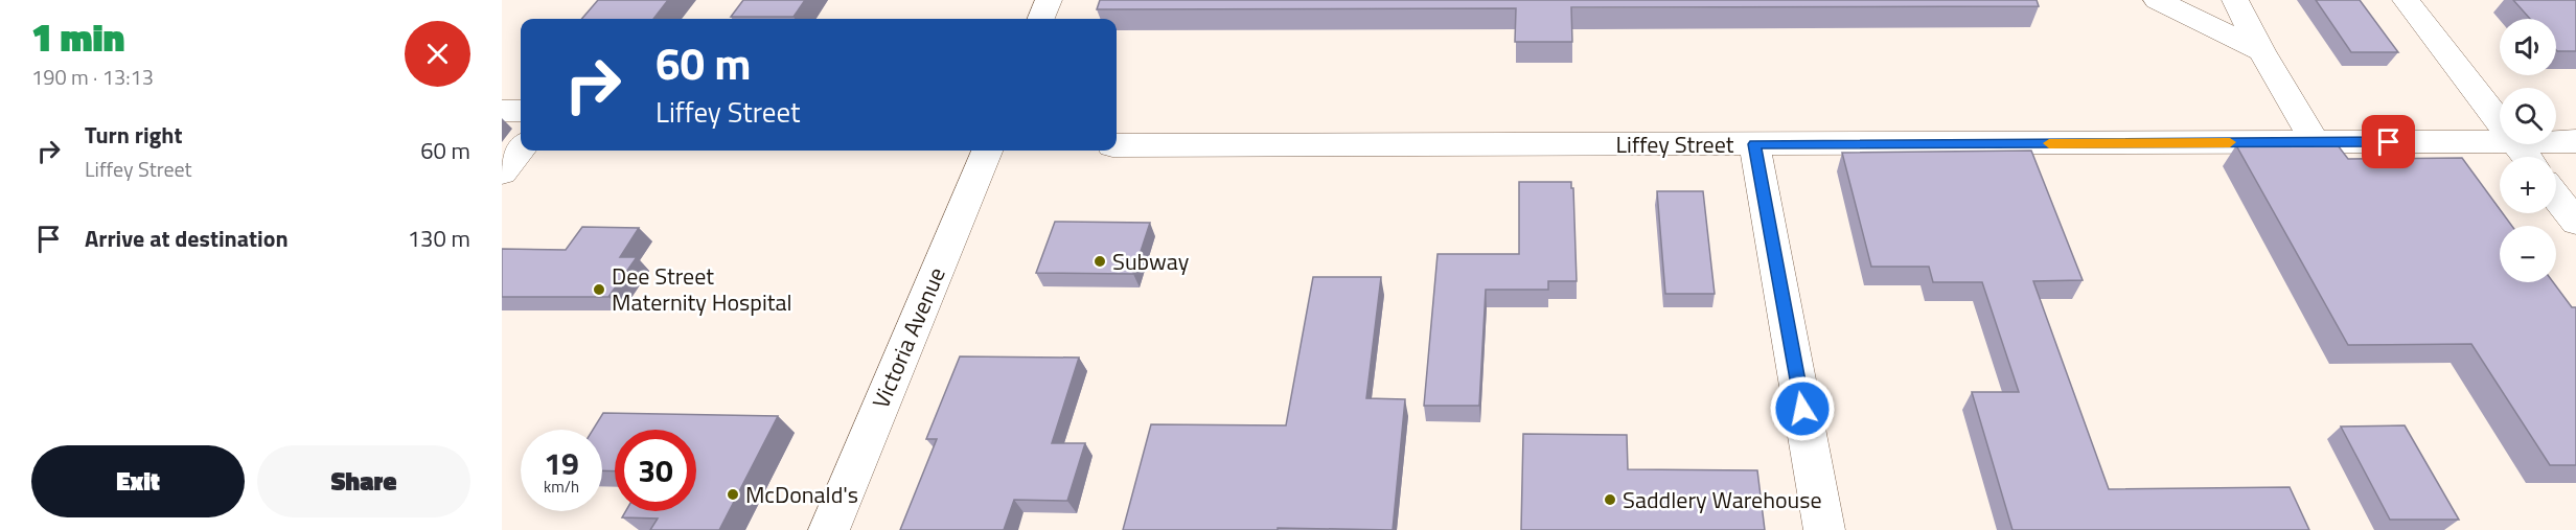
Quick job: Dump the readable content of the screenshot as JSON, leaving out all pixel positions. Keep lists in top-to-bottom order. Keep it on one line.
{"streets":{"street":["Liffey Street","Victoria Avenue"]},"places":["Subway","Dee Street Maternity Hospital","McDonald's","Saddlery Warehouse"],"page":{"heading":["1 min","190 m · 13:13"],"map_buttons":["+","−"],"turn":["60 m","Liffey Street"],"list":[{"name":"Turn right","note":"Liffey Street","value":"60 m"},{"name":"Arrive at destination","value":"130 m"}],"speed":"19 km/h","limit":"30","buttons":["Exit","Share"]}}
